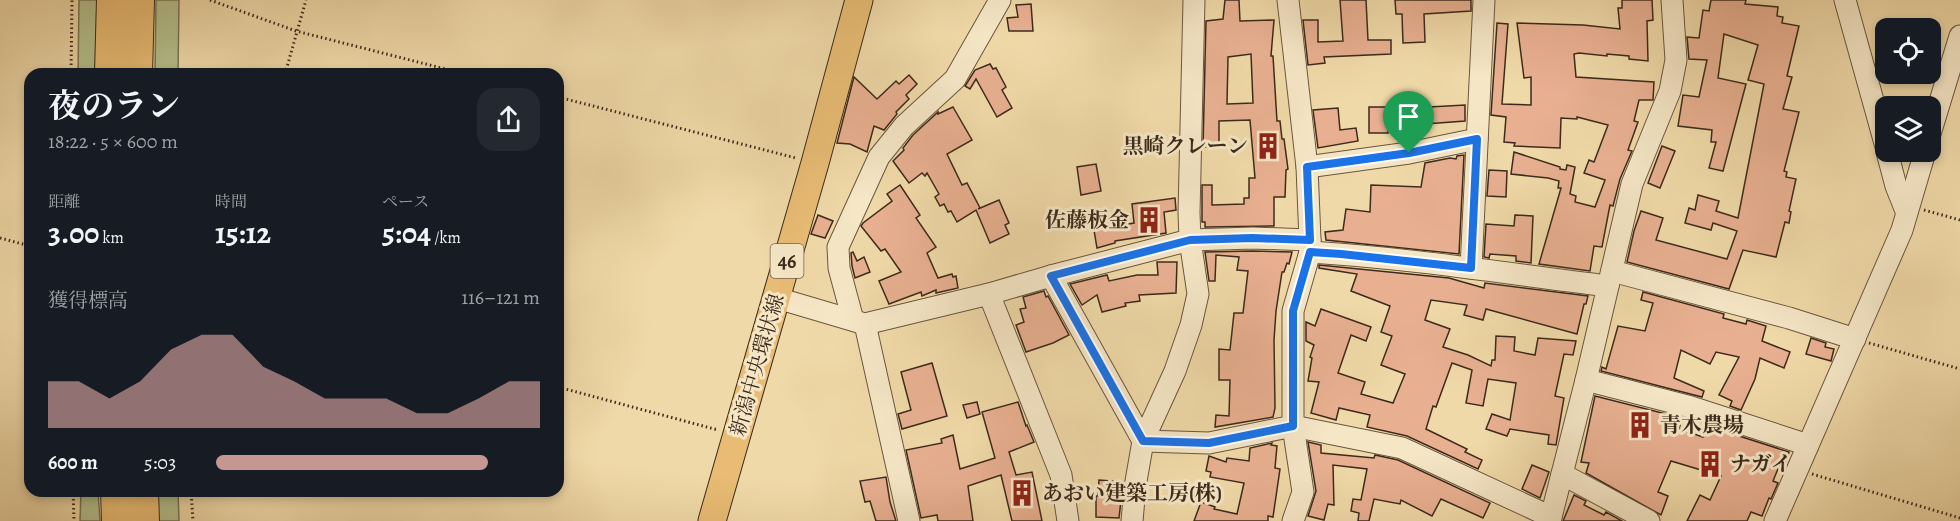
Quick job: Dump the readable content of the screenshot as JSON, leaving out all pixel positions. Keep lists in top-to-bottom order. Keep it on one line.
{"streets":{"main road":["46","新潟中央環状線"]},"places":{"building":["黒崎クレーン","佐藤板金","青木農場","ナガイ","あおい建築工房(株)"]},"page":{"heading":["夜のラン","18:22 · 5 × 600 m"],"stats":[["距離","3.00 km"],["時間","15:12"],["ペース","5:04 /km"]],"chart":["獲得標高","116–121 m"],"list":[{"name":"600 m","note":"5:03"}]}}
